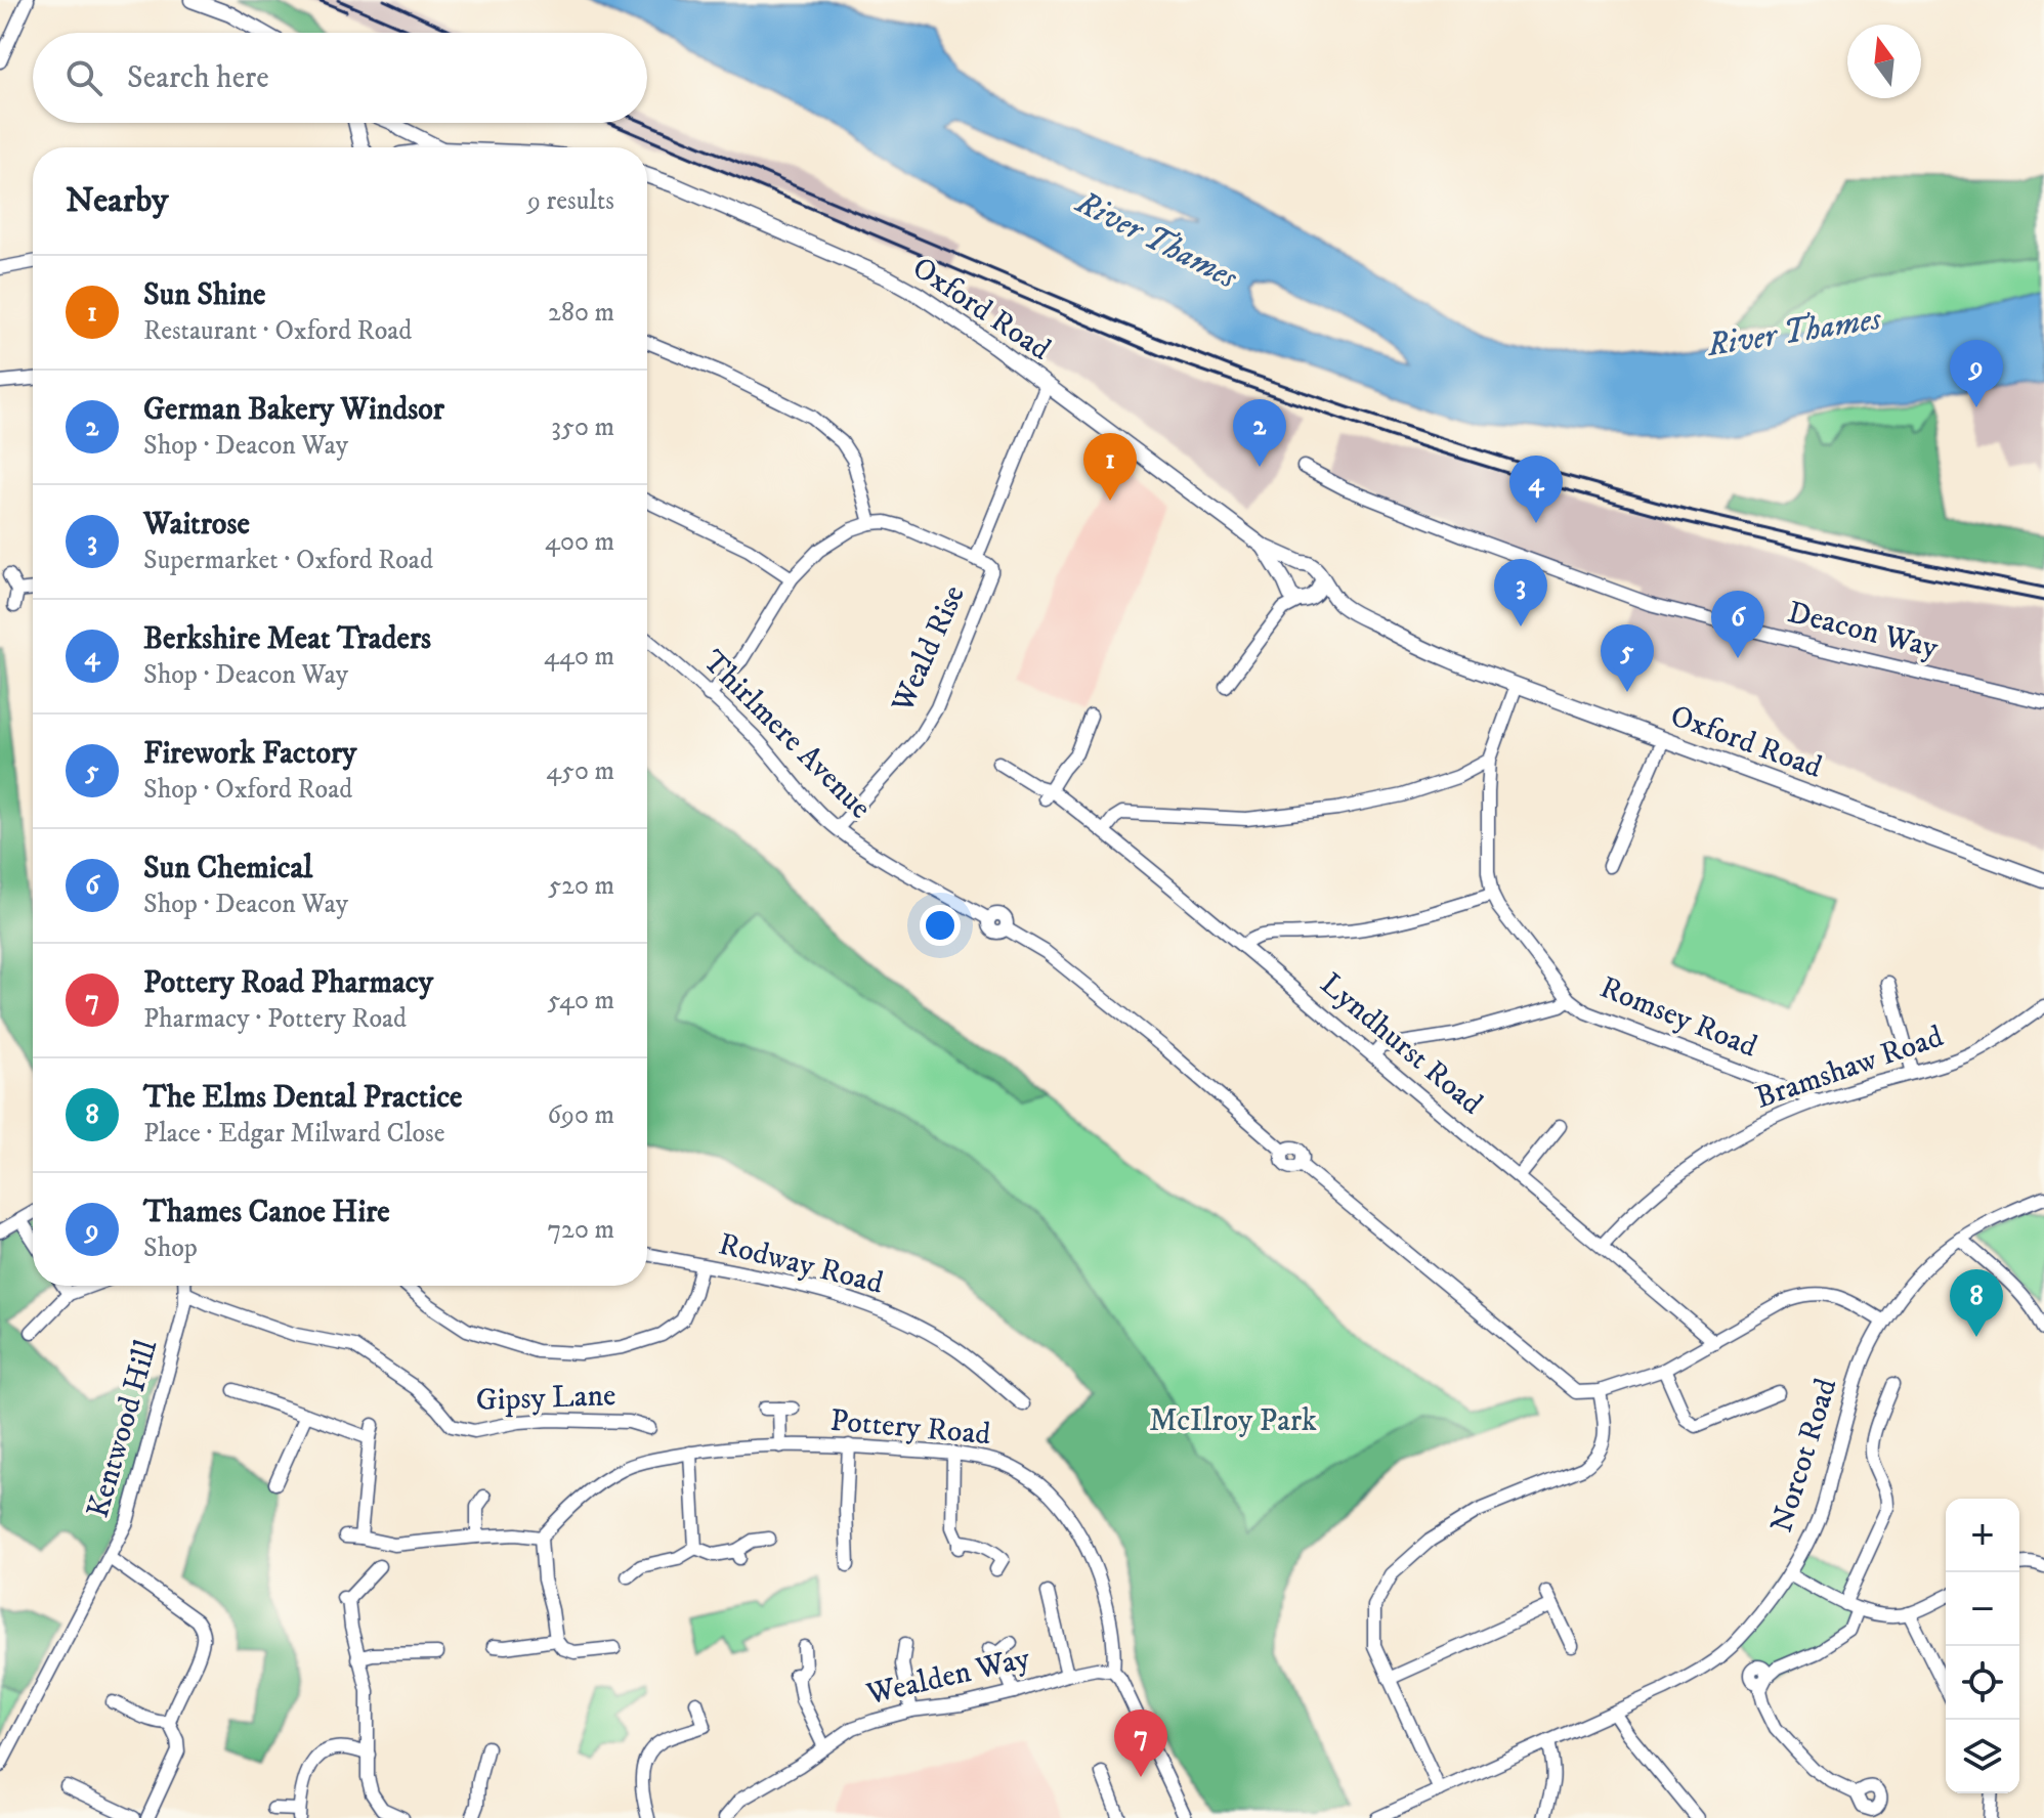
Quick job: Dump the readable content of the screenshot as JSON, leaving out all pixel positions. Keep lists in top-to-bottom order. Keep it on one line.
{"streets":{"main road":["Oxford Road"],"street":["Deacon Way","Weald Rise","Thirlmere Avenue","Romsey Road","Lyndhurst Road","Bramshaw Road","Rodway Road","Gipsy Lane","Pottery Road","Kentwood Hill","Norcot Road","Wealden Way"]},"crossings":[["Oxford Road","Weald Rise"],["Oxford Road","Romsey Road"],["Weald Rise","Thirlmere Avenue"],["Romsey Road","Bramshaw Road"],["Lyndhurst Road","Bramshaw Road"],["Gipsy Lane","Kentwood Hill"],["Pottery Road","Wealden Way"]],"water":["River Thames"],"parks":["McIlroy Park"],"north":"top","page":{"search":"Search here","heading":["Nearby","9 results"],"list":[{"mark":"1","name":"Sun Shine","note":"Restaurant · Oxford Road","value":"280 m"},{"mark":"2","name":"German Bakery Windsor","note":"Shop · Deacon Way","value":"350 m"},{"mark":"3","name":"Waitrose","note":"Supermarket · Oxford Road","value":"400 m"},{"mark":"4","name":"Berkshire Meat Traders","note":"Shop · Deacon Way","value":"440 m"},{"mark":"5","name":"Firework Factory","note":"Shop · Oxford Road","value":"450 m"},{"mark":"6","name":"Sun Chemical","note":"Shop · Deacon Way","value":"520 m"},{"mark":"7","name":"Pottery Road Pharmacy","note":"Pharmacy · Pottery Road","value":"540 m"},{"mark":"8","name":"The Elms Dental Practice","note":"Place · Edgar Milward Close","value":"690 m"},{"mark":"9","name":"Thames Canoe Hire","note":"Shop","value":"720 m"}],"pins":["9","2","1","4","3","6","5","8","7"],"map_buttons":["+","−"]}}
